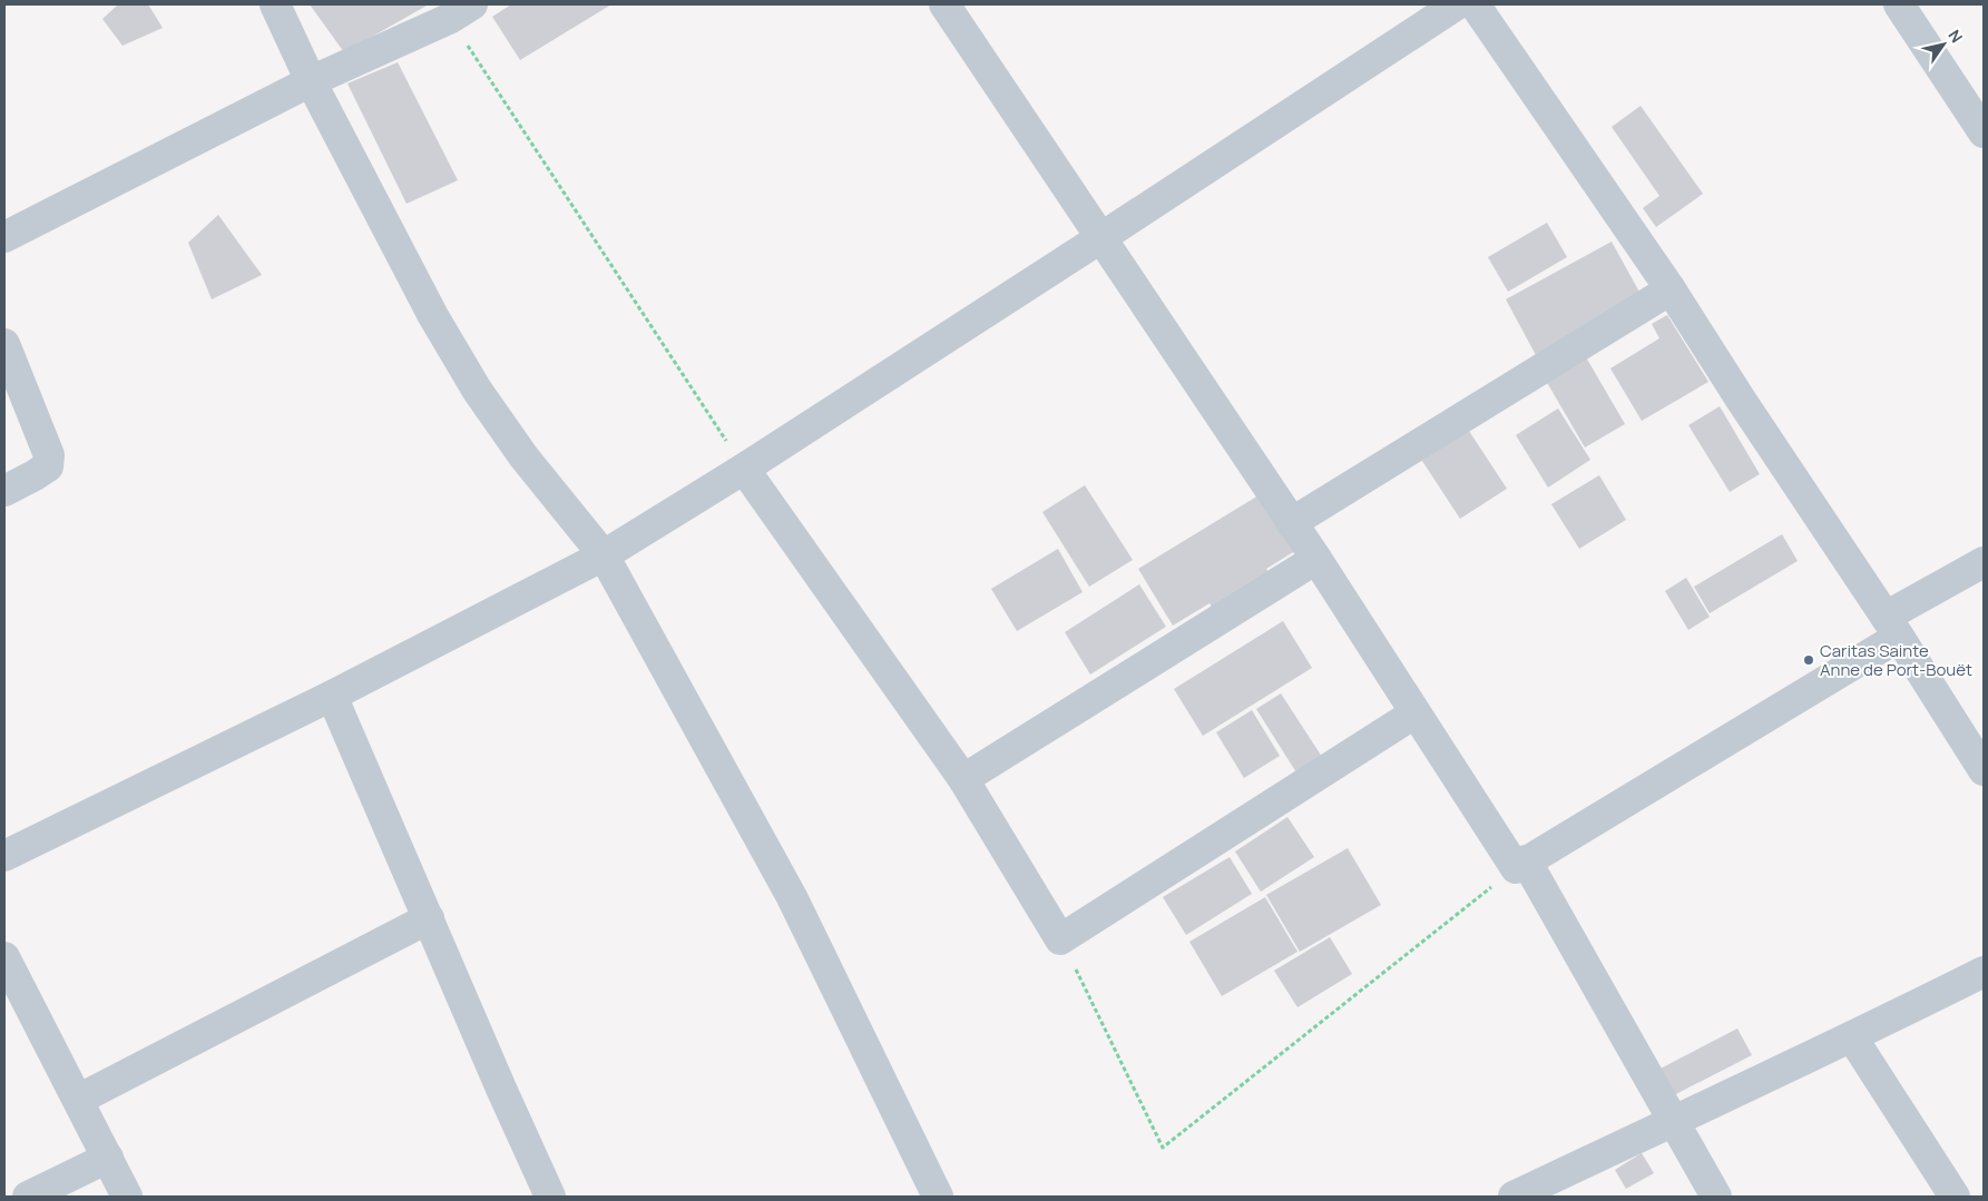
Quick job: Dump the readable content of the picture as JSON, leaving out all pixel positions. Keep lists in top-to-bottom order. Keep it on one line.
{"places":["Caritas Sainte Anne de Port-Bouët"],"north":"top right"}
